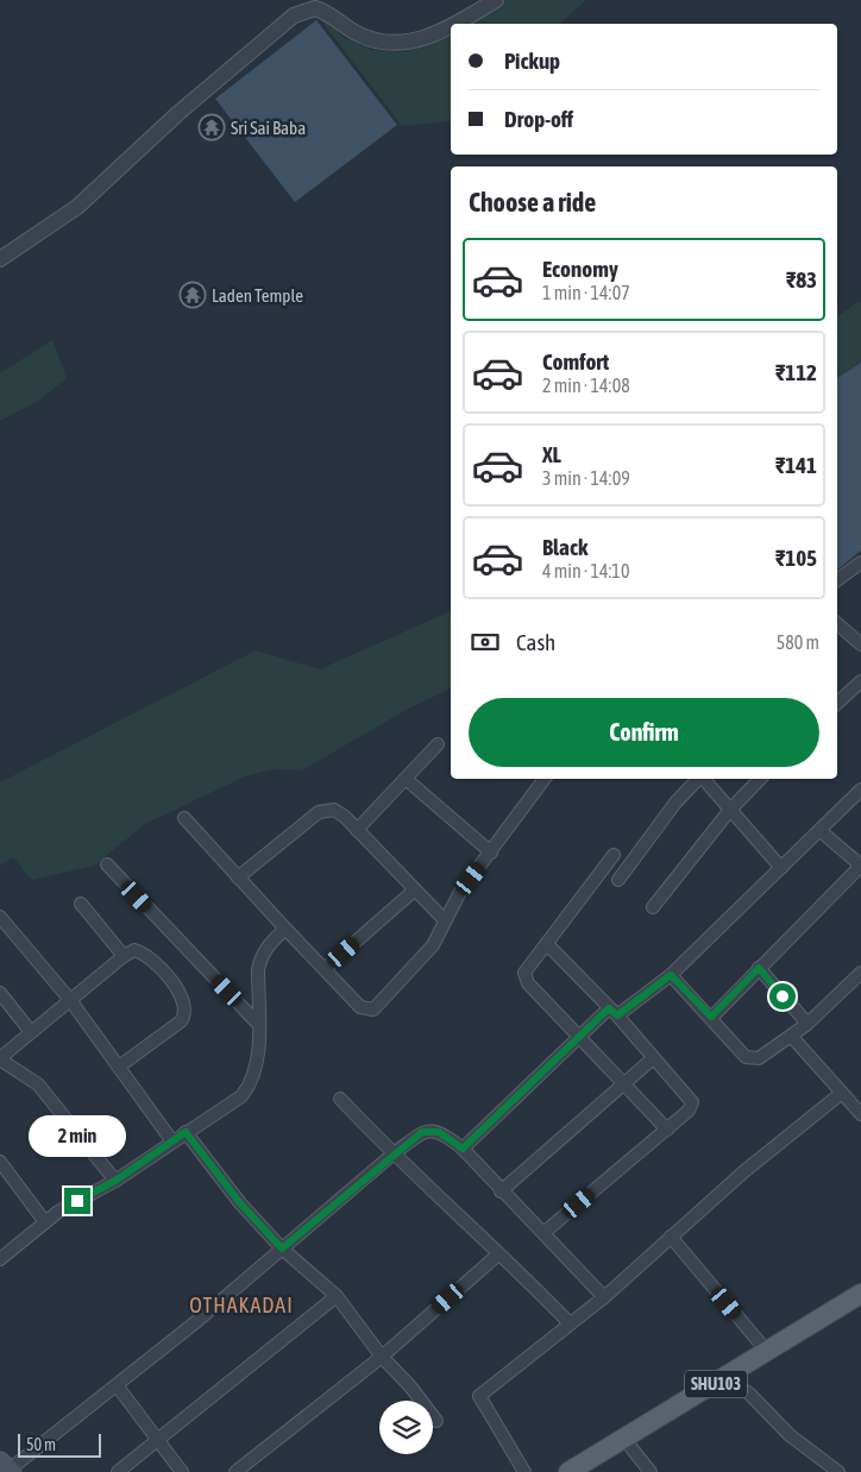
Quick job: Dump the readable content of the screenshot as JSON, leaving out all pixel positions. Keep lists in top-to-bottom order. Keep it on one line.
{"streets":{"main road":["SHU103"]},"districts":["OTHAKADAI"],"places":{"temple":["Sri Sai Baba","Laden Temple"]},"scale_bar":"50 m","page":{"banner":["Pickup","Drop-off"],"heading":"Choose a ride","list":[{"name":"Economy","note":"1 min · 14:07","value":"₹83"},{"name":"Comfort","note":"2 min · 14:08","value":"₹112"},{"name":"XL","note":"3 min · 14:09","value":"₹141"},{"name":"Black","note":"4 min · 14:10","value":"₹105"}],"pay":["Cash","580 m"],"buttons":"Confirm","bubble":"2 min","scale":"50 m"}}
